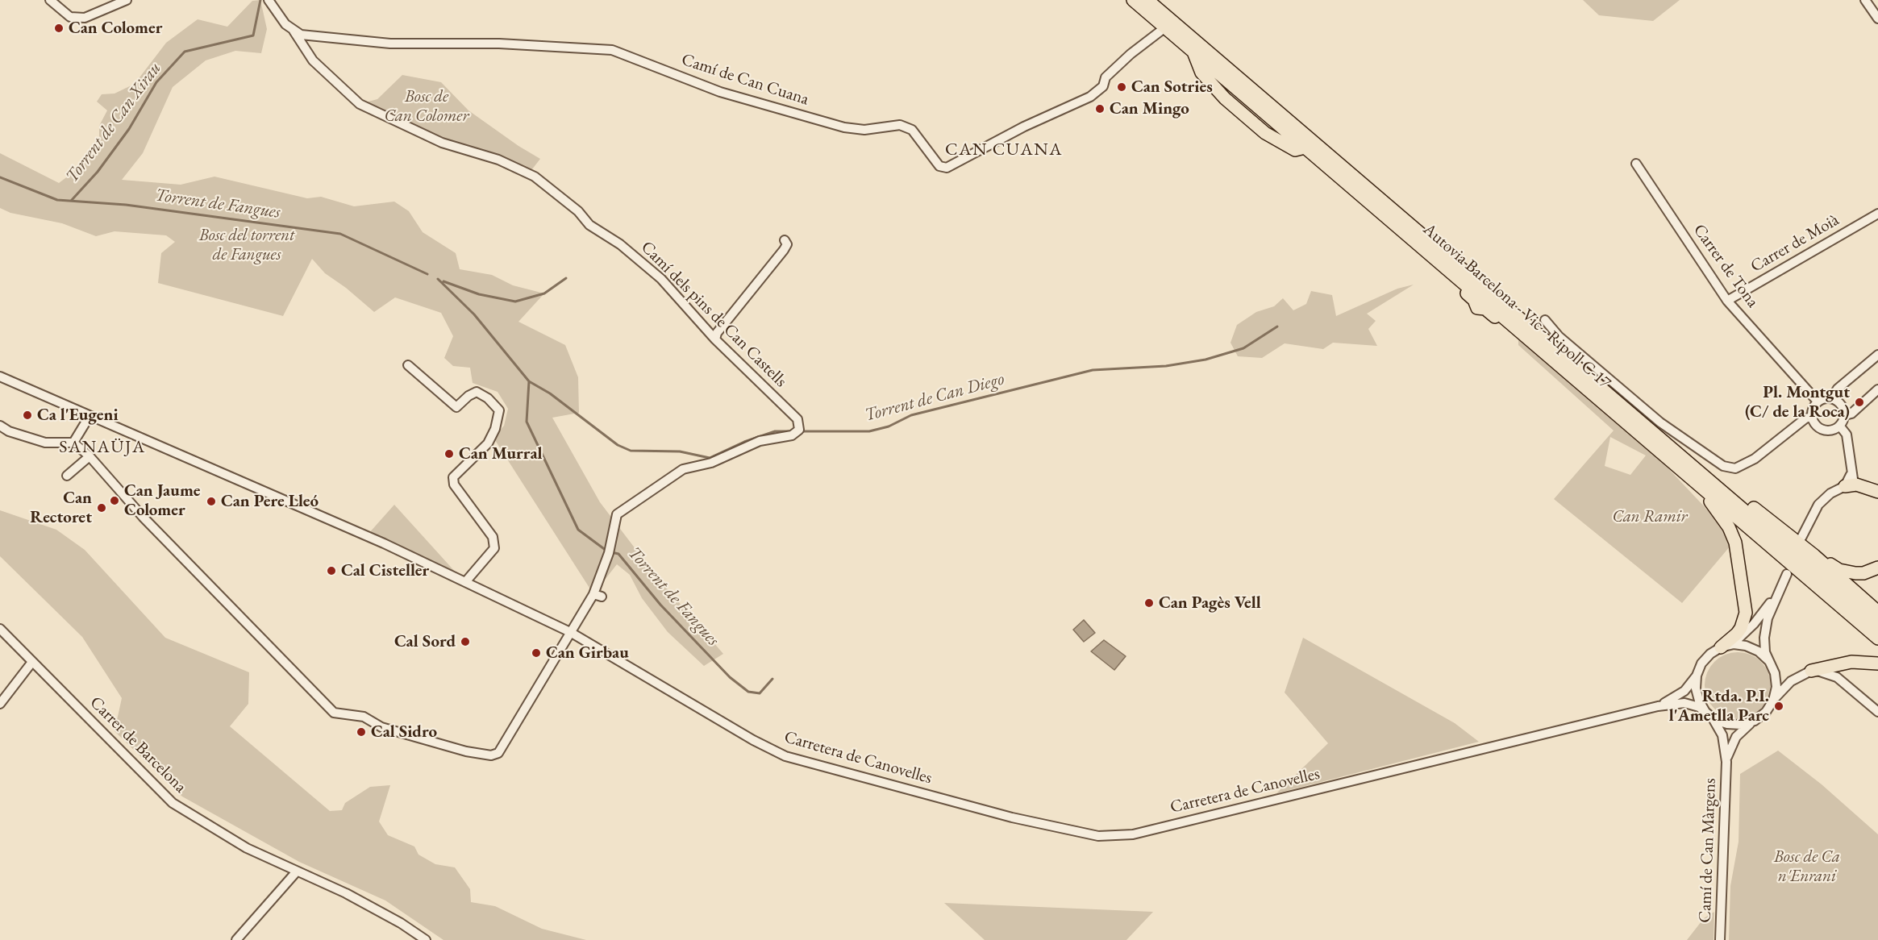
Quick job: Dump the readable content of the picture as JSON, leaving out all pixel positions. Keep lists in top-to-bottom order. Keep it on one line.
{"streets":{"highway":["Autovia Barcelona - Vic - Ripoll C-17"],"street":["Camí de Can Cuana","Carrer de Moià","Carrer de Tona","Camí dels pins de Can Castells","Carrer de Barcelona","Carretera de Canovelles","Camí de Can Màrgens"]},"crossings":[["Camí de Can Cuana","Autovia Barcelona - Vic - Ripoll C-17"],["Camí de Can Cuana","Camí dels pins de Can Castells"],["Carrer de Moià","Carrer de Tona"],["Camí dels pins de Can Castells","Carretera de Canovelles"],["Carretera de Canovelles","Camí de Can Màrgens"]],"districts":["CAN CUANA","SANAÜJA"],"water":["Torrent de Can Xirau","Torrent de Fangues","Torrent de Can Diego"],"parks":["Bosc de Can Colomer","Bosc del torrent de Fangues","Can Ramir","Bosc de Ca n'Enrani"],"places":["Can Colomer","Can Sotries","Can Mingo","Pl. Montgut (C/ de la Roca)","Ca l'Eugeni","Can Murral","Can Jaume Colomer","Can Pere Lleó","Can Rectoret","Cal Cisteller","Can Pagès Vell","Cal Sord","Can Girbau","Rtda. P.I. l'Ametlla Parc","Cal Sidro"]}
